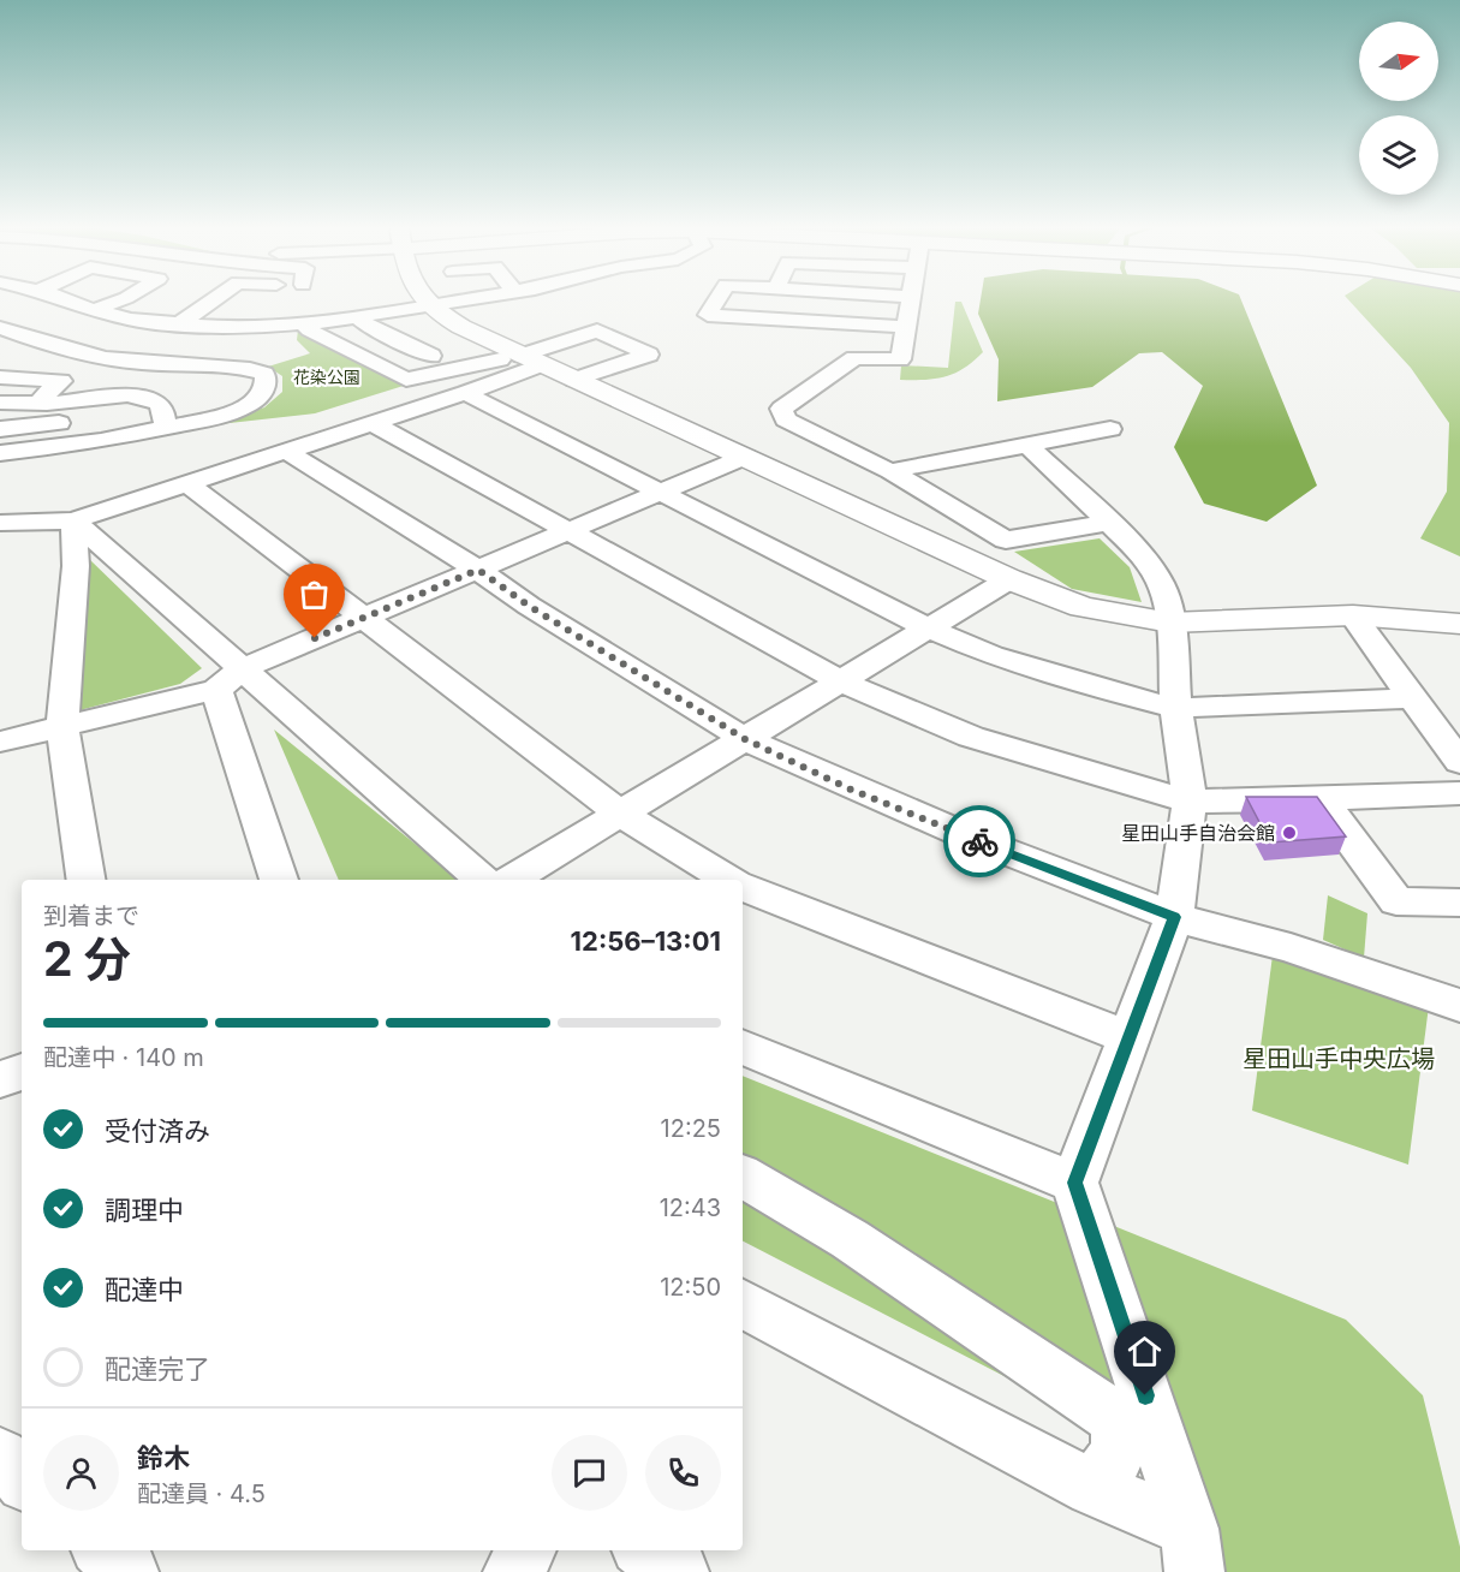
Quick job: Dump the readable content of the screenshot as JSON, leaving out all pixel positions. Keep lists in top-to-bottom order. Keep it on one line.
{"parks":["花染公園","星田山手中央広場"],"places":["星田山手自治会館"],"north":"right","page":{"heading":["2 分","到着まで","12:56–13:01"],"panel":["鈴木","配達員 · 4.5"],"bar":"配達中 · 140 m","list":[["受付済み","12:25"],["調理中","12:43"],["配達中","12:50"],"配達完了"]}}
